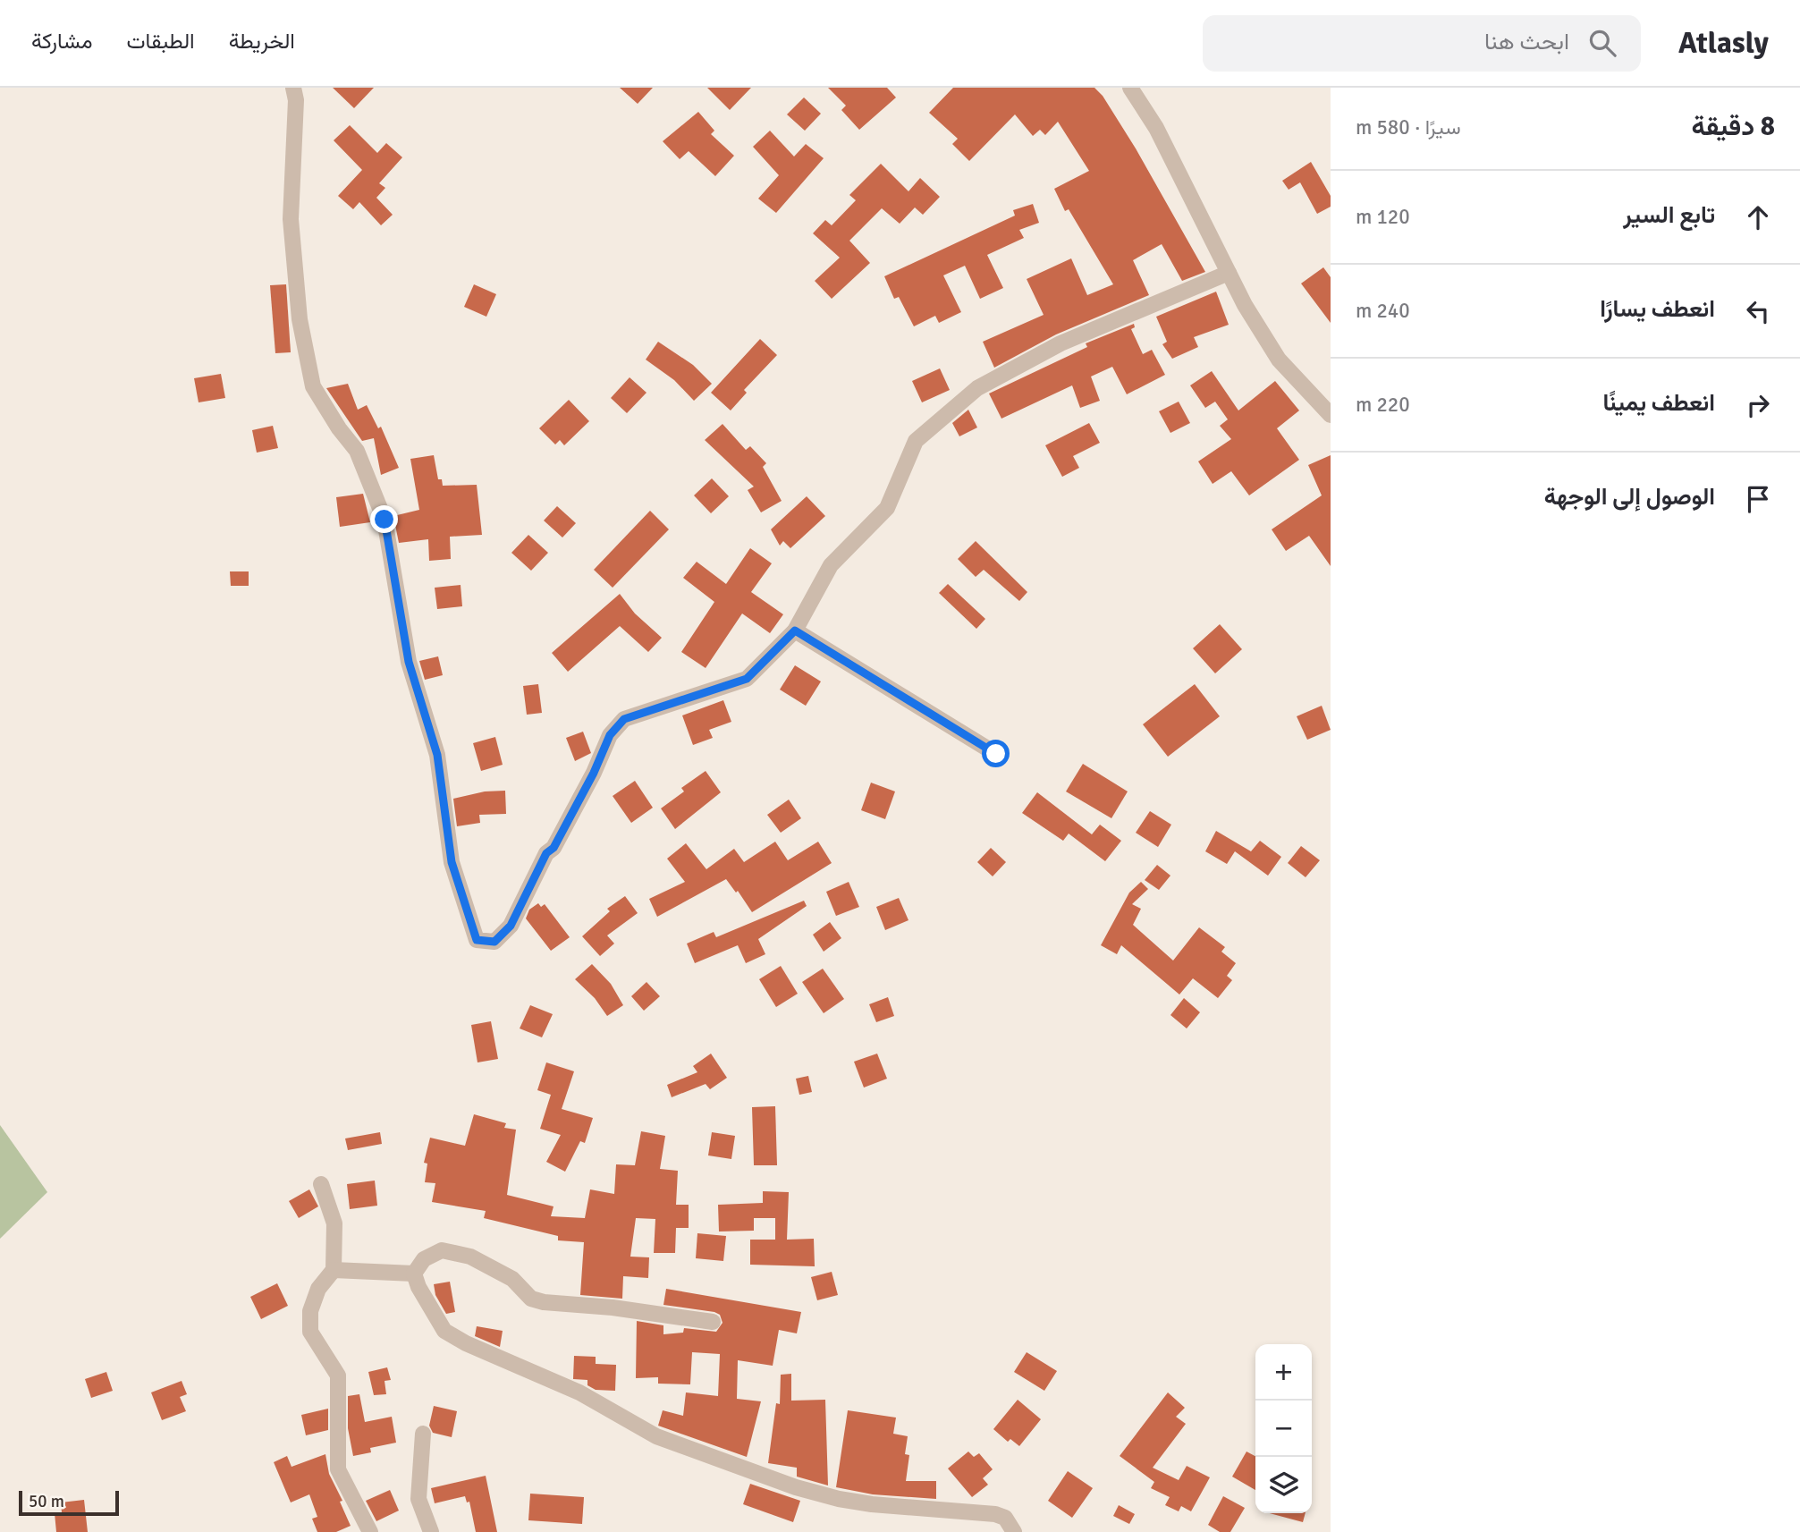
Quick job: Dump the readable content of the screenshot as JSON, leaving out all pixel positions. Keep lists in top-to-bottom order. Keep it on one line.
{"scale_bar":"50 m","page":{"header":"Atlasly","search":"ابحث هنا","nav":["الخريطة","الطبقات","مشاركة"],"heading":["8 دقيقة","سيرًا · 580 m"],"list":[["تابع السير","120 m"],["انعطف يسارًا","240 m"],["انعطف يمينًا","220 m"],"الوصول إلى الوجهة"],"map_buttons":["+","−"],"scale":"50 m"}}
